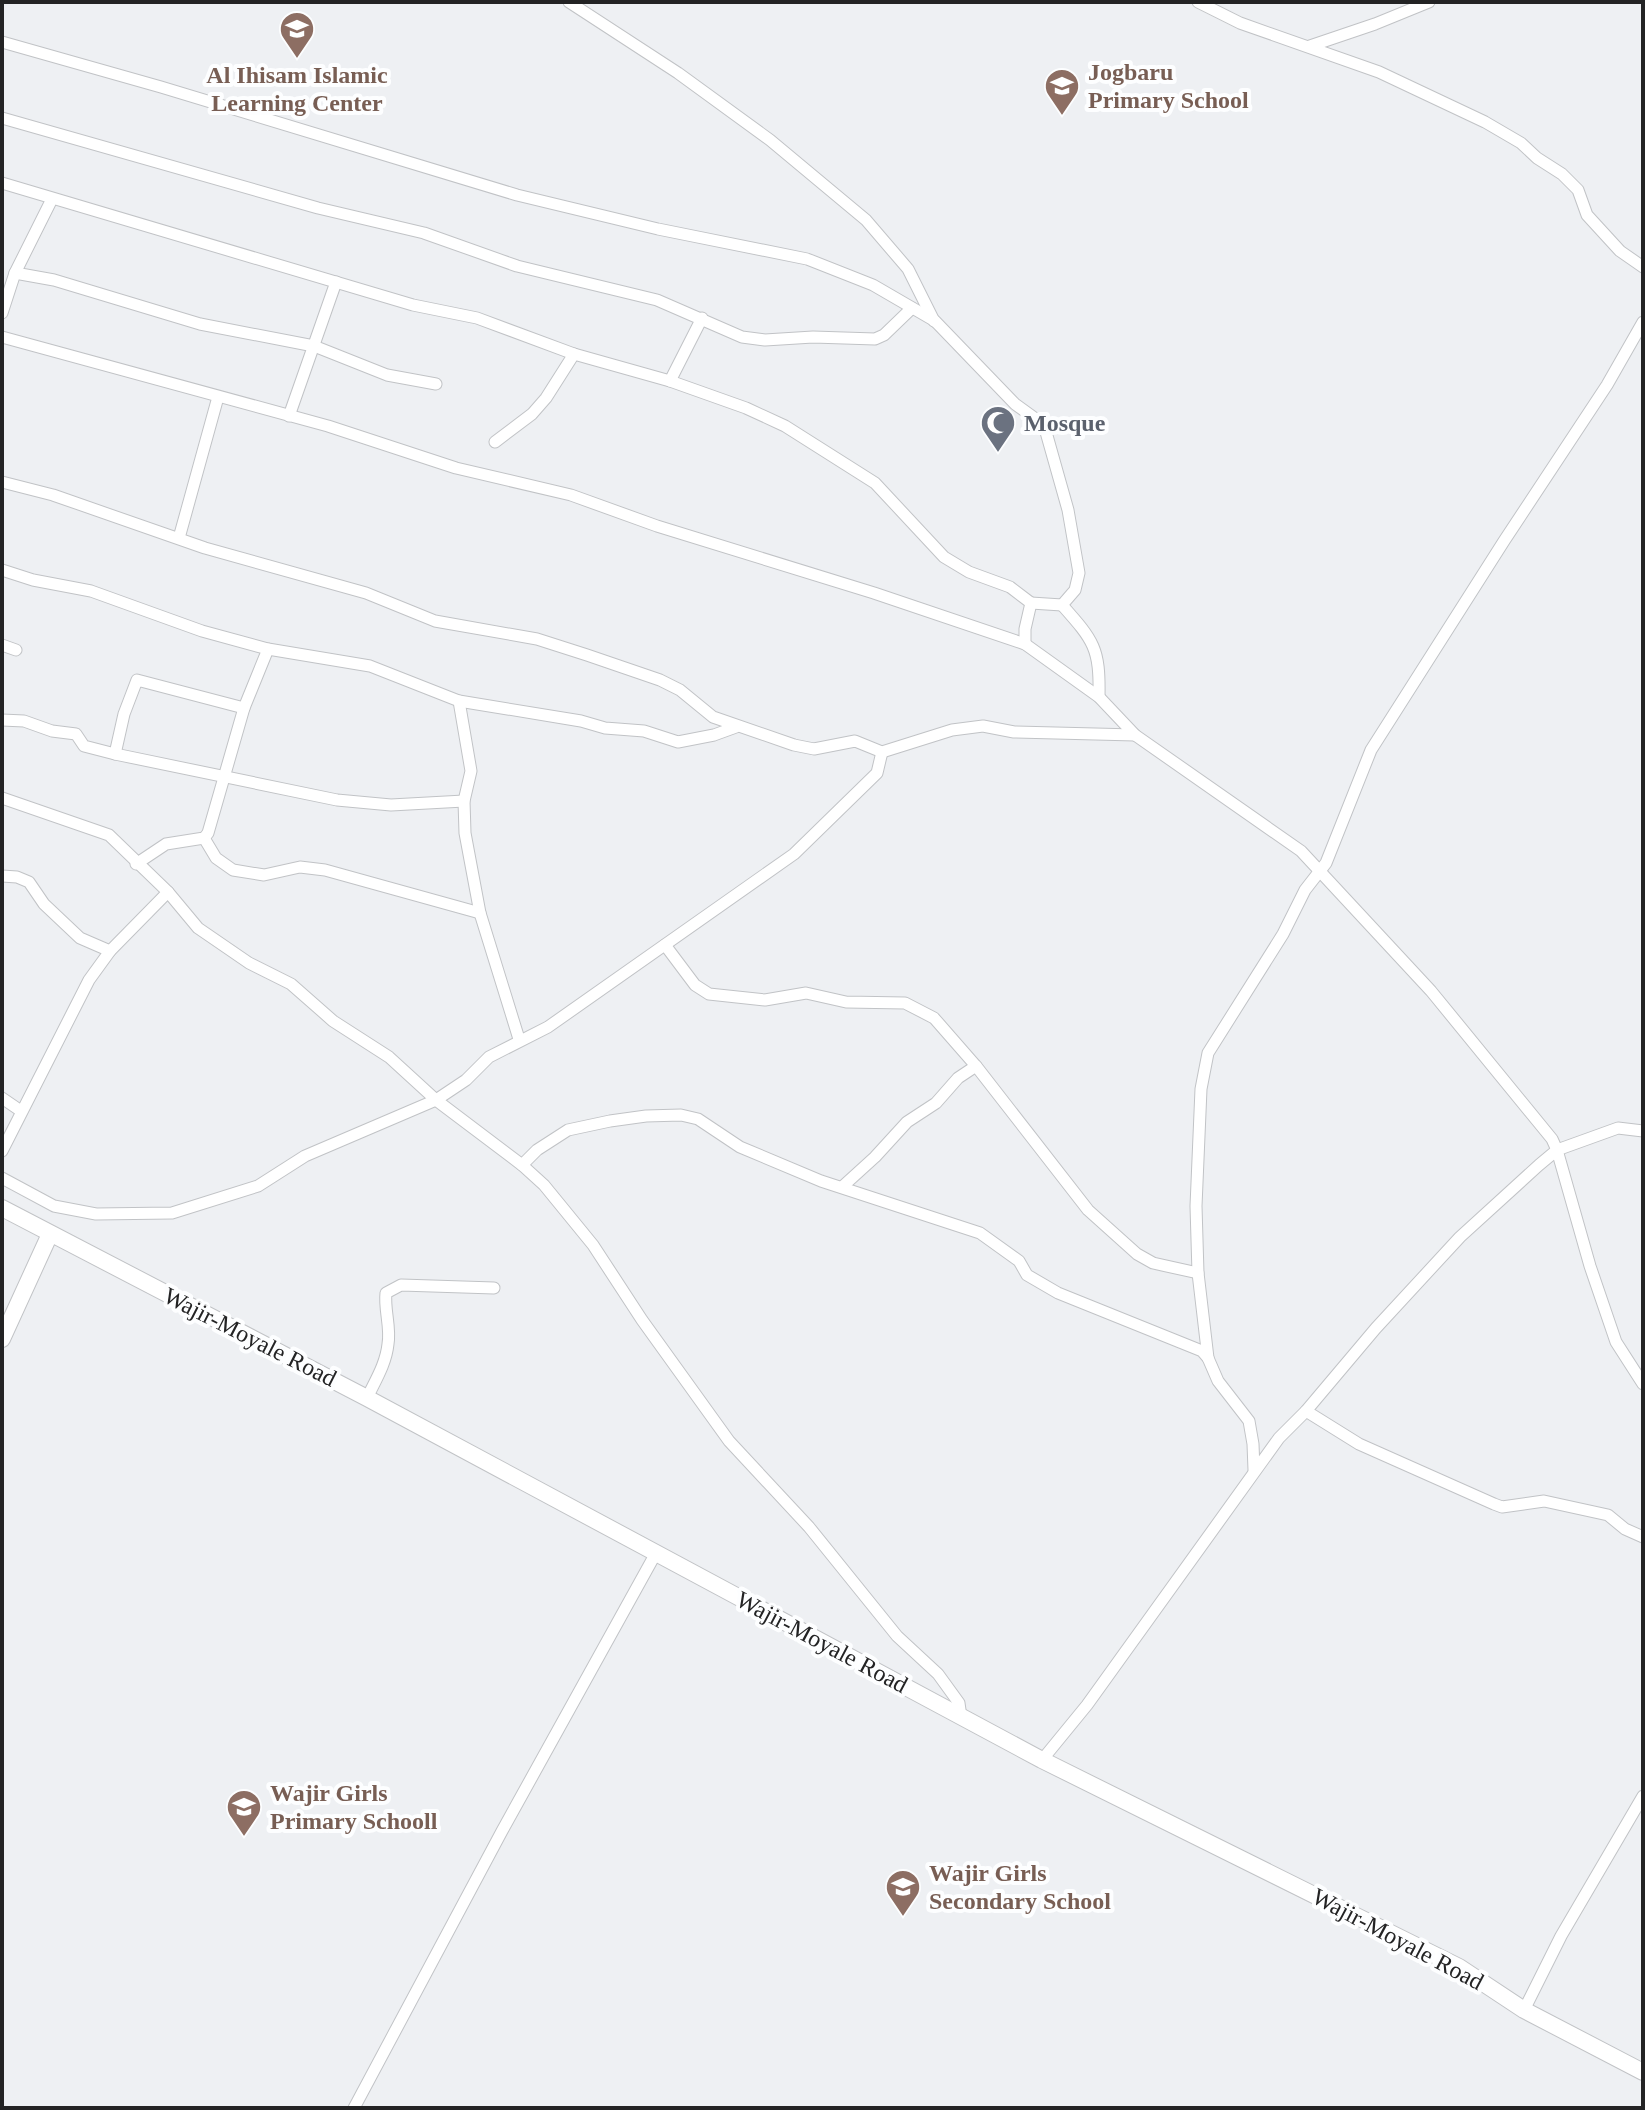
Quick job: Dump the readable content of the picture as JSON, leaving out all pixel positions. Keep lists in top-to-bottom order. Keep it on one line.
{"streets":{"main road":["Wajir-Moyale Road"]},"places":{"school or university":["Al Ihisam Islamic Learning Center","Jogbaru Primary School","Wajir Girls Primary Schooll","Wajir Girls Secondary School"],"mosque":["Mosque"]}}
